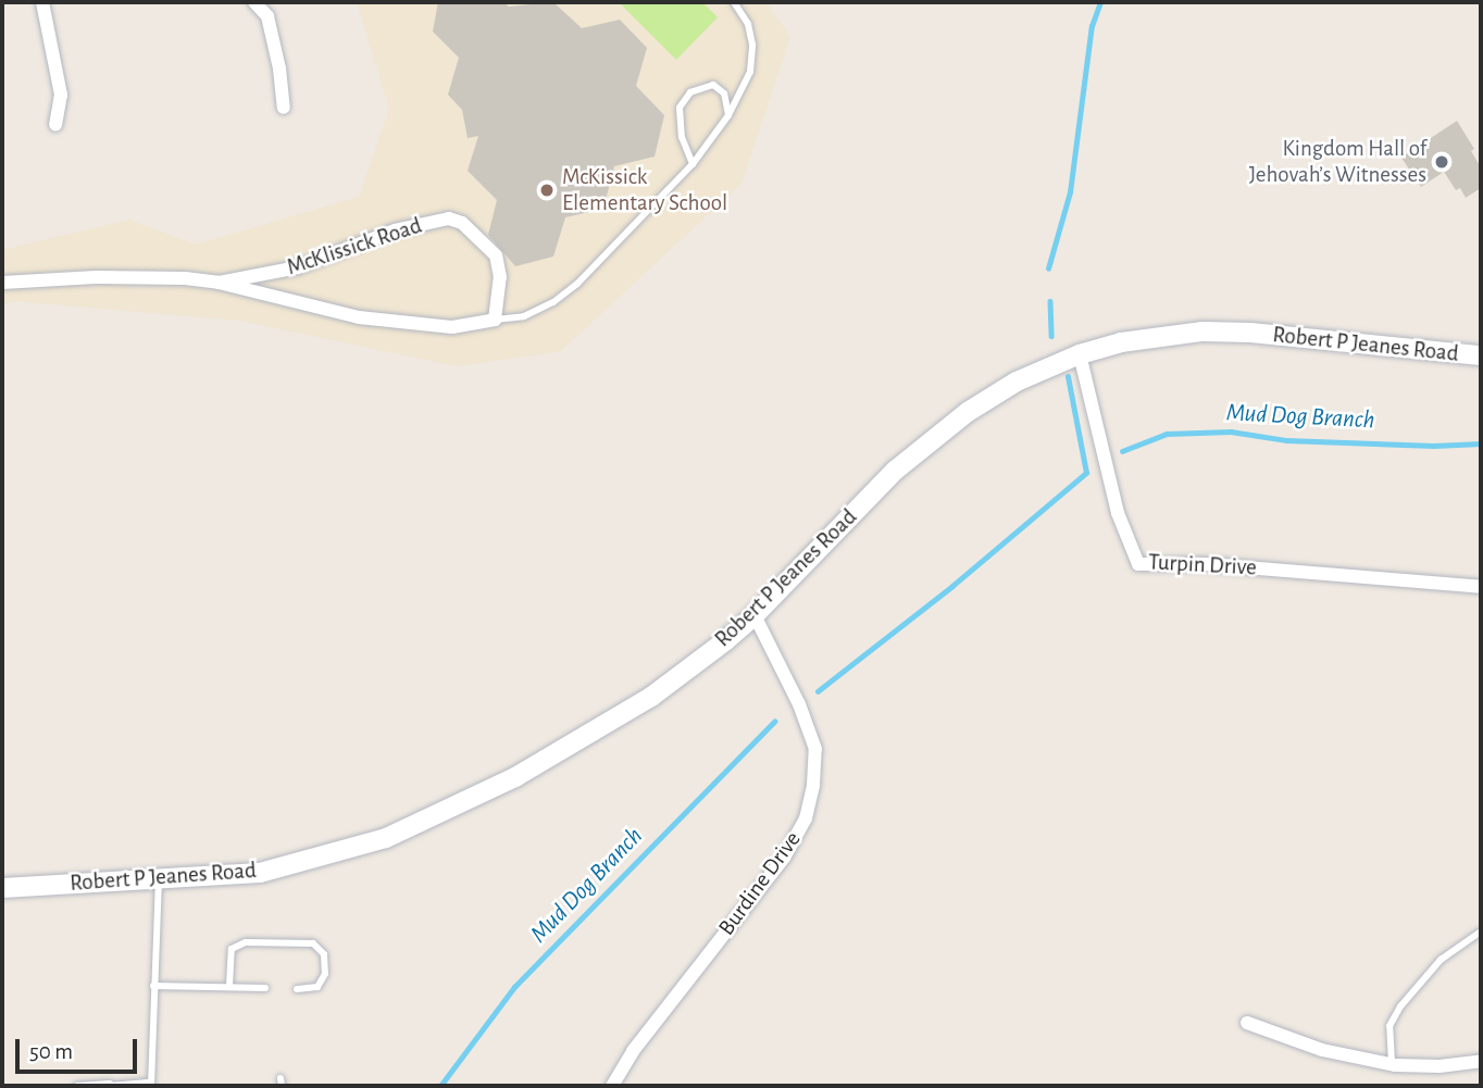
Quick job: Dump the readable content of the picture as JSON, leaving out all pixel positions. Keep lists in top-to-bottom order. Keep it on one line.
{"streets":{"street":["McKlissick Road","Robert P Jeanes Road","Turpin Drive","Burdine Drive"]},"crossings":[["Robert P Jeanes Road","Turpin Drive"],["Robert P Jeanes Road","Burdine Drive"]],"water":["Mud Dog Branch"],"places":["Kingdom Hall of Jehovah’s Witnesses","McKissick Elementary School"],"scale_bar":"50 m"}
